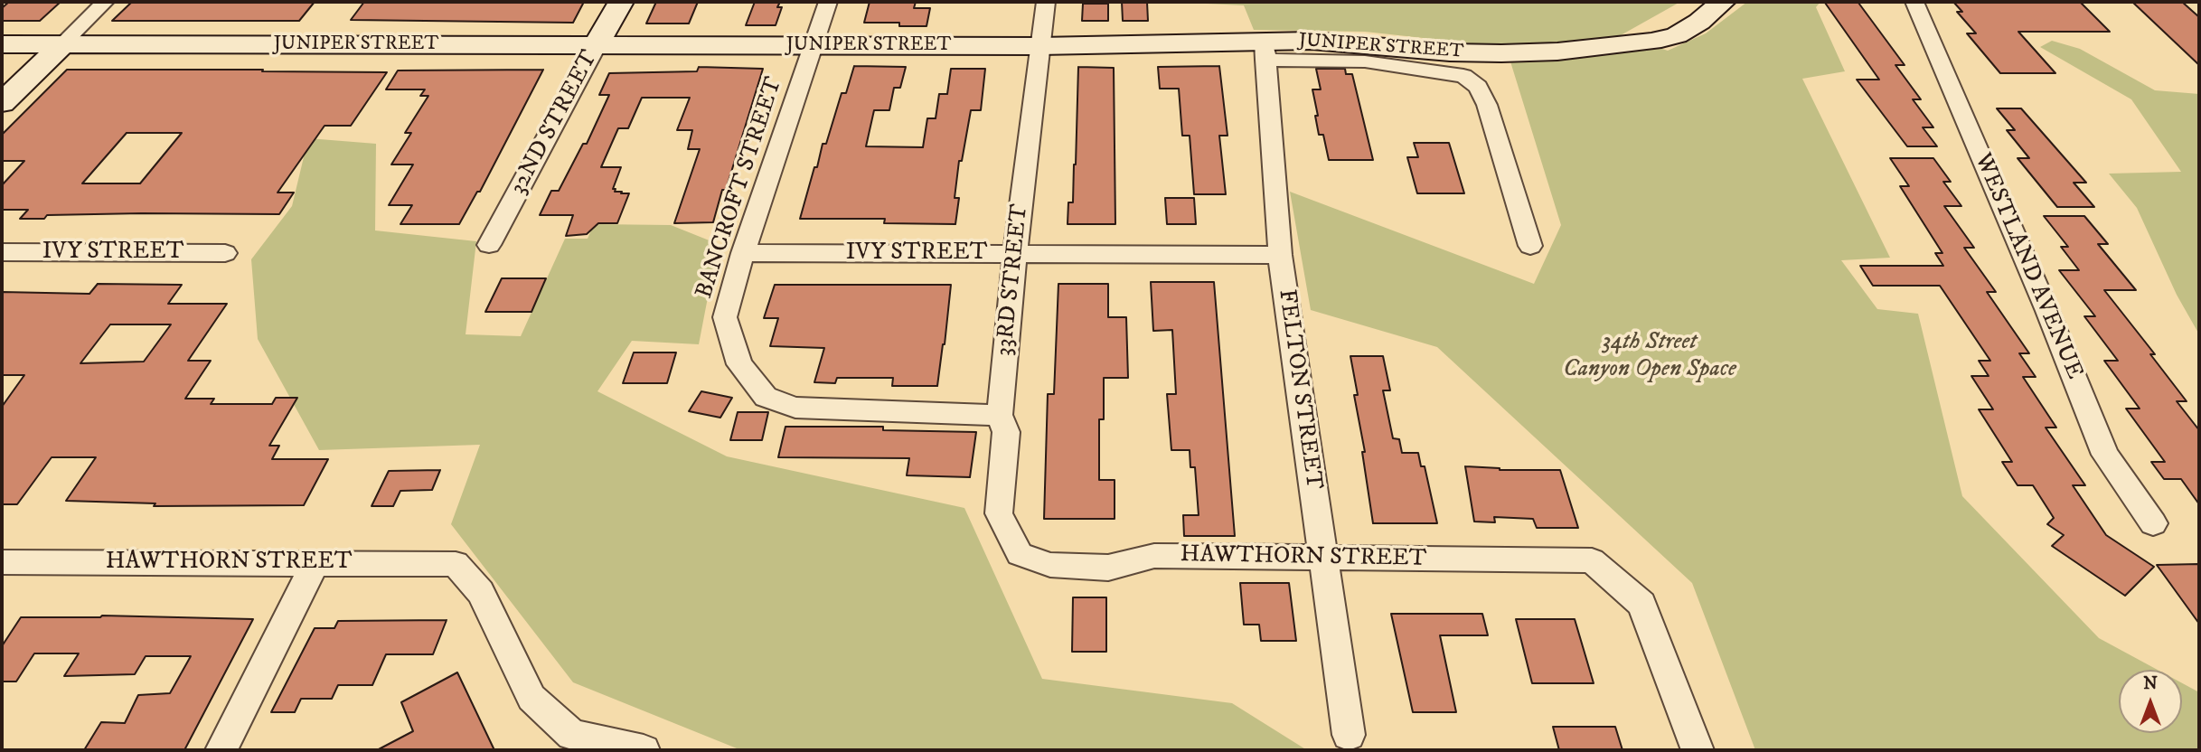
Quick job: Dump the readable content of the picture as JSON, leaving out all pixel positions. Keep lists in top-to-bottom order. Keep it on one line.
{"streets":{"street":["JUNIPER STREET","32ND STREET","BANCROFT STREET","IVY STREET","WESTLAND AVENUE","33RD STREET","FELTON STREET","HAWTHORN STREET"]},"crossings":[["JUNIPER STREET","32ND STREET"],["JUNIPER STREET","BANCROFT STREET"],["JUNIPER STREET","33RD STREET"],["JUNIPER STREET","FELTON STREET"],["BANCROFT STREET","IVY STREET"],["BANCROFT STREET","33RD STREET"],["IVY STREET","33RD STREET"],["IVY STREET","FELTON STREET"],["33RD STREET","HAWTHORN STREET"],["FELTON STREET","HAWTHORN STREET"]],"parks":["34th Street Canyon Open Space"],"north":"top"}
